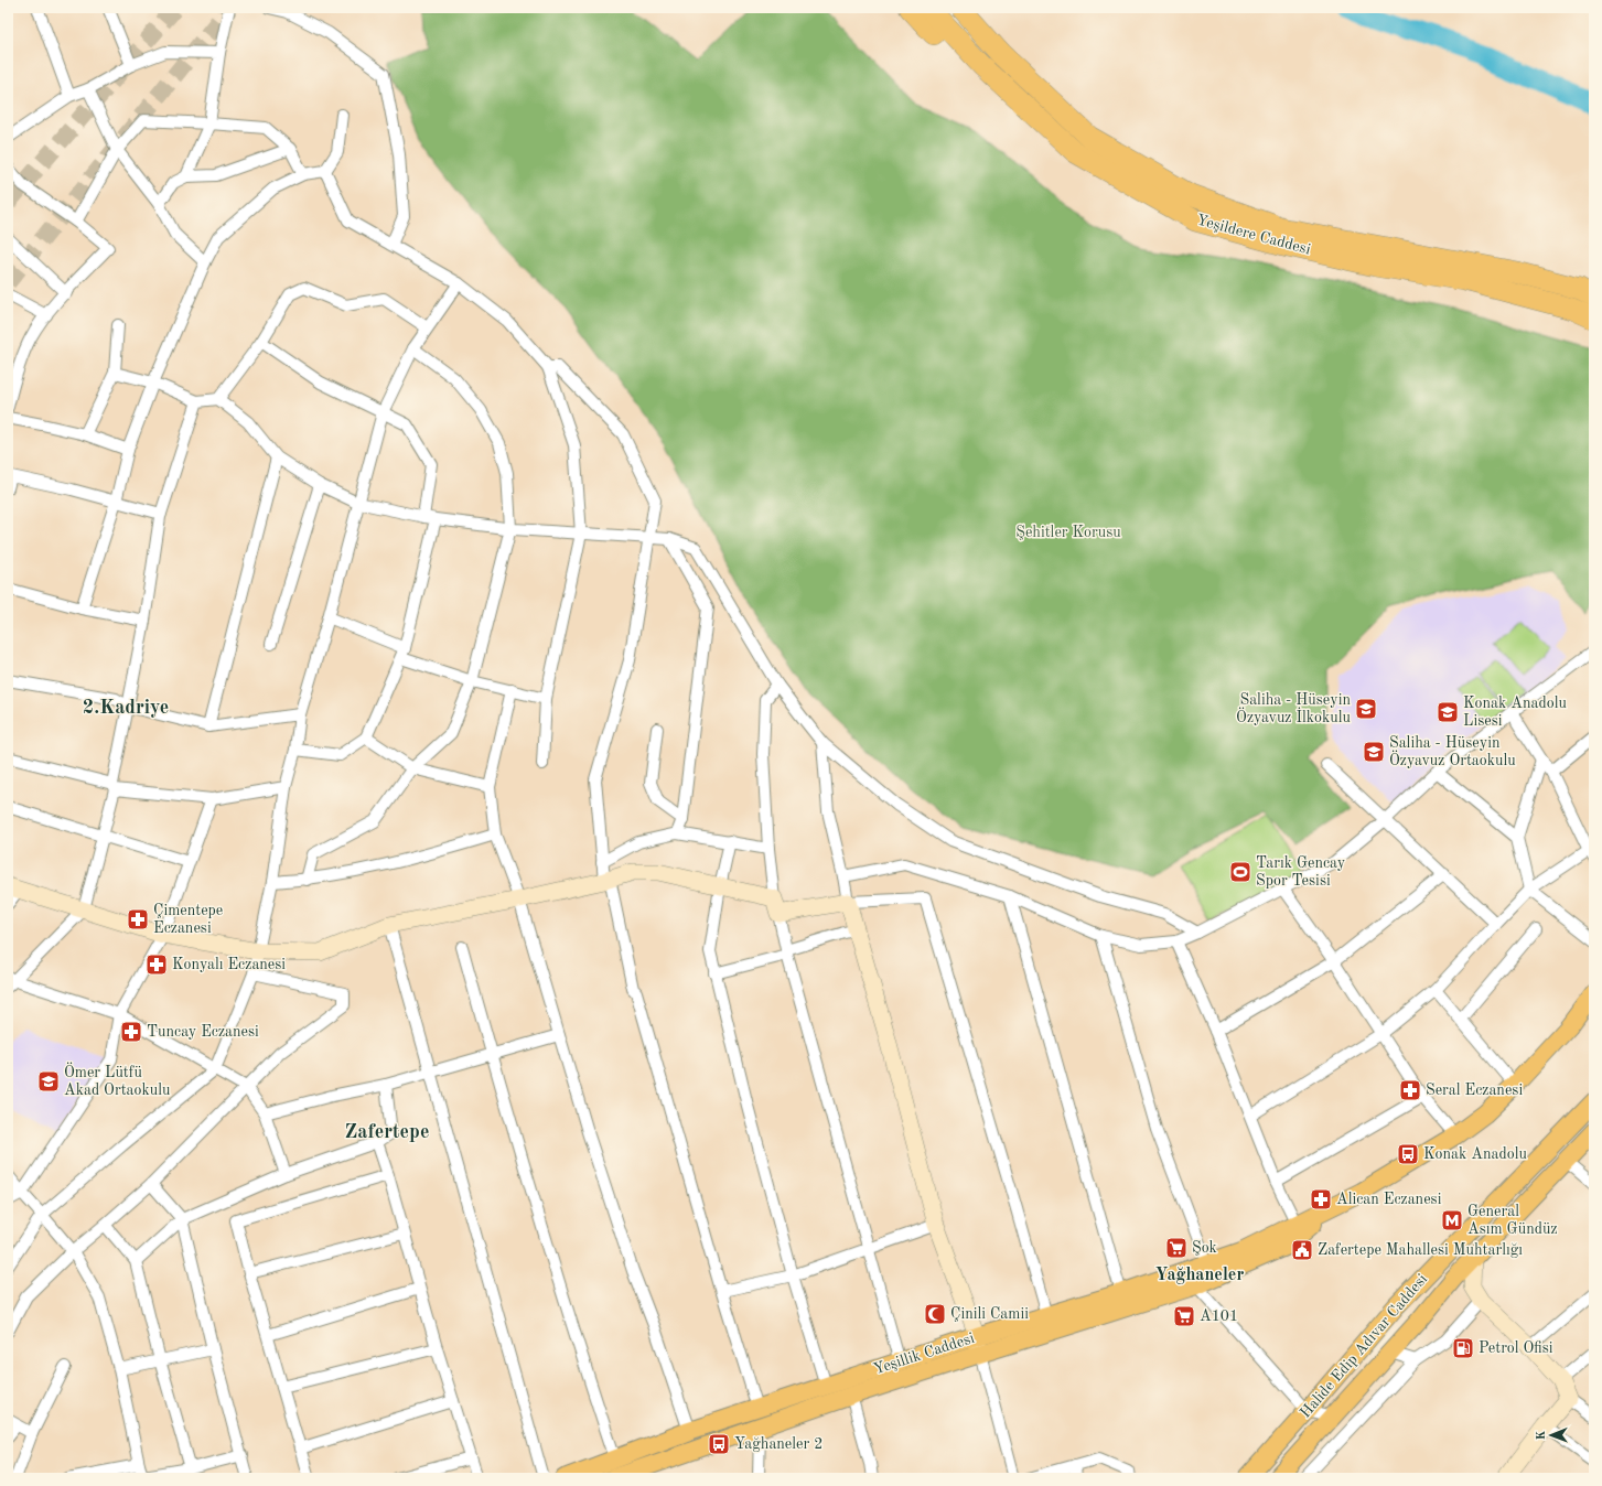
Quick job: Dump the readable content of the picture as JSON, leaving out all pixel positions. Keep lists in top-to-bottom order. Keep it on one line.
{"streets":{"highway":["Yeşildere Caddesi"],"main road":["Halide Edip Adıvar Caddesi","Yeşillik Caddesi"]},"districts":["2.Kadriye","Zafertepe","Yağhaneler"],"parks":["Şehitler Korusu"],"places":{"school or university":["Saliha - Hüseyin Özyavuz İlkokulu","Konak Anadolu Lisesi","Saliha - Hüseyin Özyavuz Ortaokulu","Ömer Lütfü Akad Ortaokulu"],"sports":["Tarık Gencay Spor Tesisi"],"pharmacy":["Çimentepe Eczanesi","Konyalı Eczanesi","Tuncay Eczanesi","Seral Eczanesi","Alican Eczanesi"],"bus stop":["Konak Anadolu","Yağhaneler 2"],"metro station":["General Asım Gündüz"],"supermarket":["Şok","A101"],"public building":["Zafertepe Mahallesi Muhtarlığı"],"mosque":["Çinili Camii"],"fuel station":["Petrol Ofisi"]},"north":"left"}
